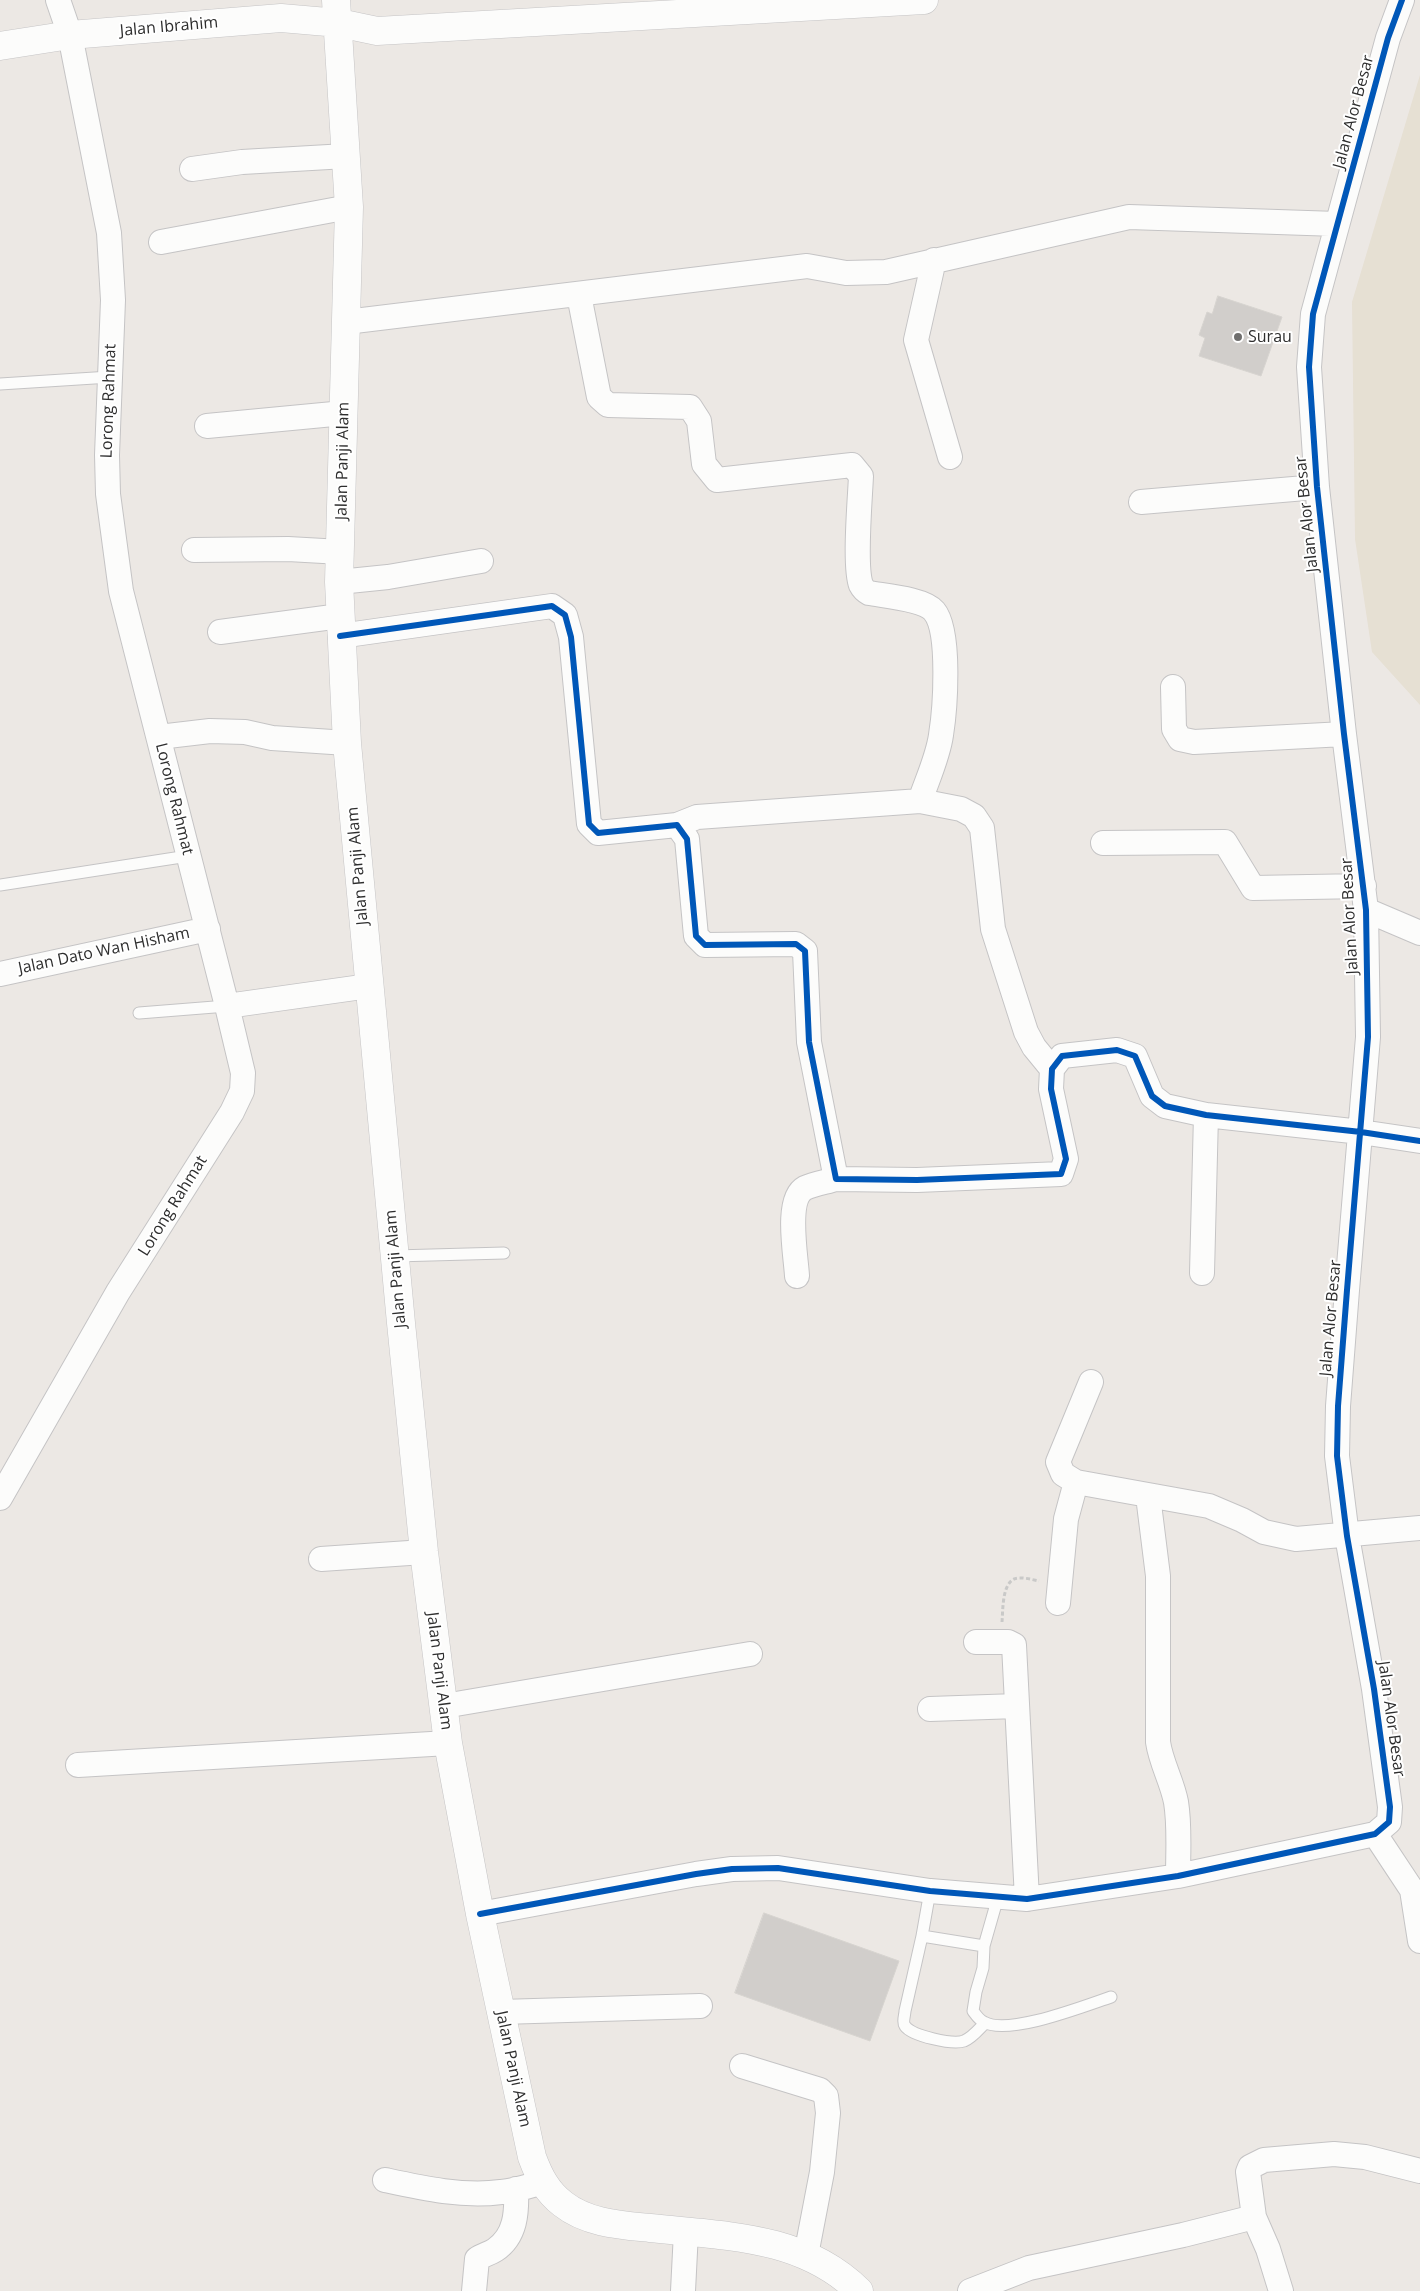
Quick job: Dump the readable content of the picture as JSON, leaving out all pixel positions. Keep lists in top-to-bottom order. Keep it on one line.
{"streets":{"main road":["Jalan Ibrahim","Jalan Panji Alam"],"street":["Jalan Alor Besar","Lorong Rahmat","Jalan Dato Wan Hisham"]},"crossings":[["Jalan Ibrahim","Lorong Rahmat"],["Jalan Ibrahim","Jalan Panji Alam"],["Lorong Rahmat","Jalan Dato Wan Hisham"]],"places":["Surau"]}
